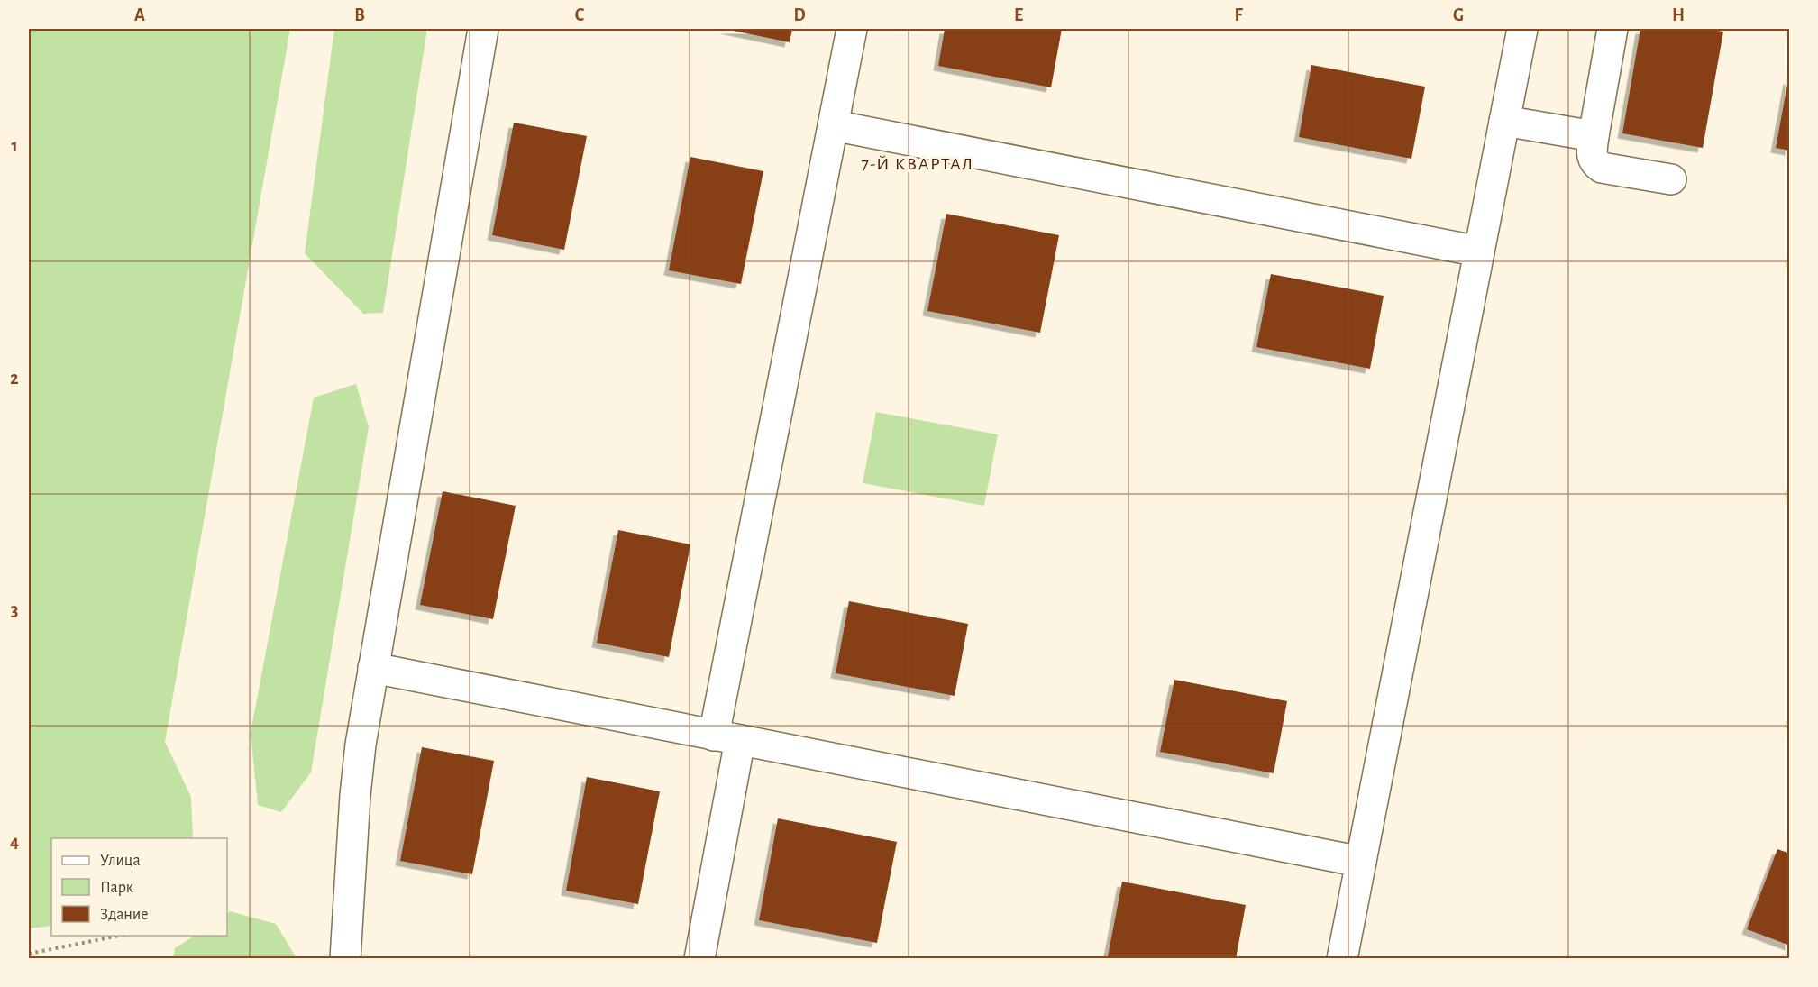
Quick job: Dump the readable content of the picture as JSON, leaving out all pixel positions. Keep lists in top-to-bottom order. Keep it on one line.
{"districts":["7-Й КВАРТАЛ"],"legend":["Улица","Парк","Здание"],"grid":{"columns":["A","B","C","D","E","F","G","H"],"rows":["1","2","3","4"]}}
